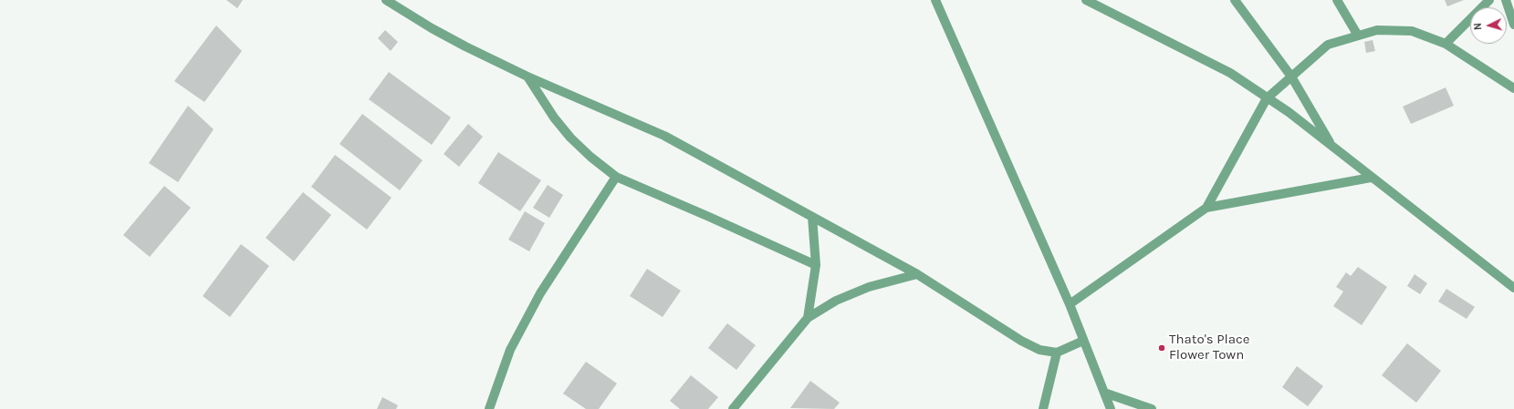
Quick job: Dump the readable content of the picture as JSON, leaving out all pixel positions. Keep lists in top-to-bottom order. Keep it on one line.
{"places":["Thato's Place Flower Town"],"north":"left"}
